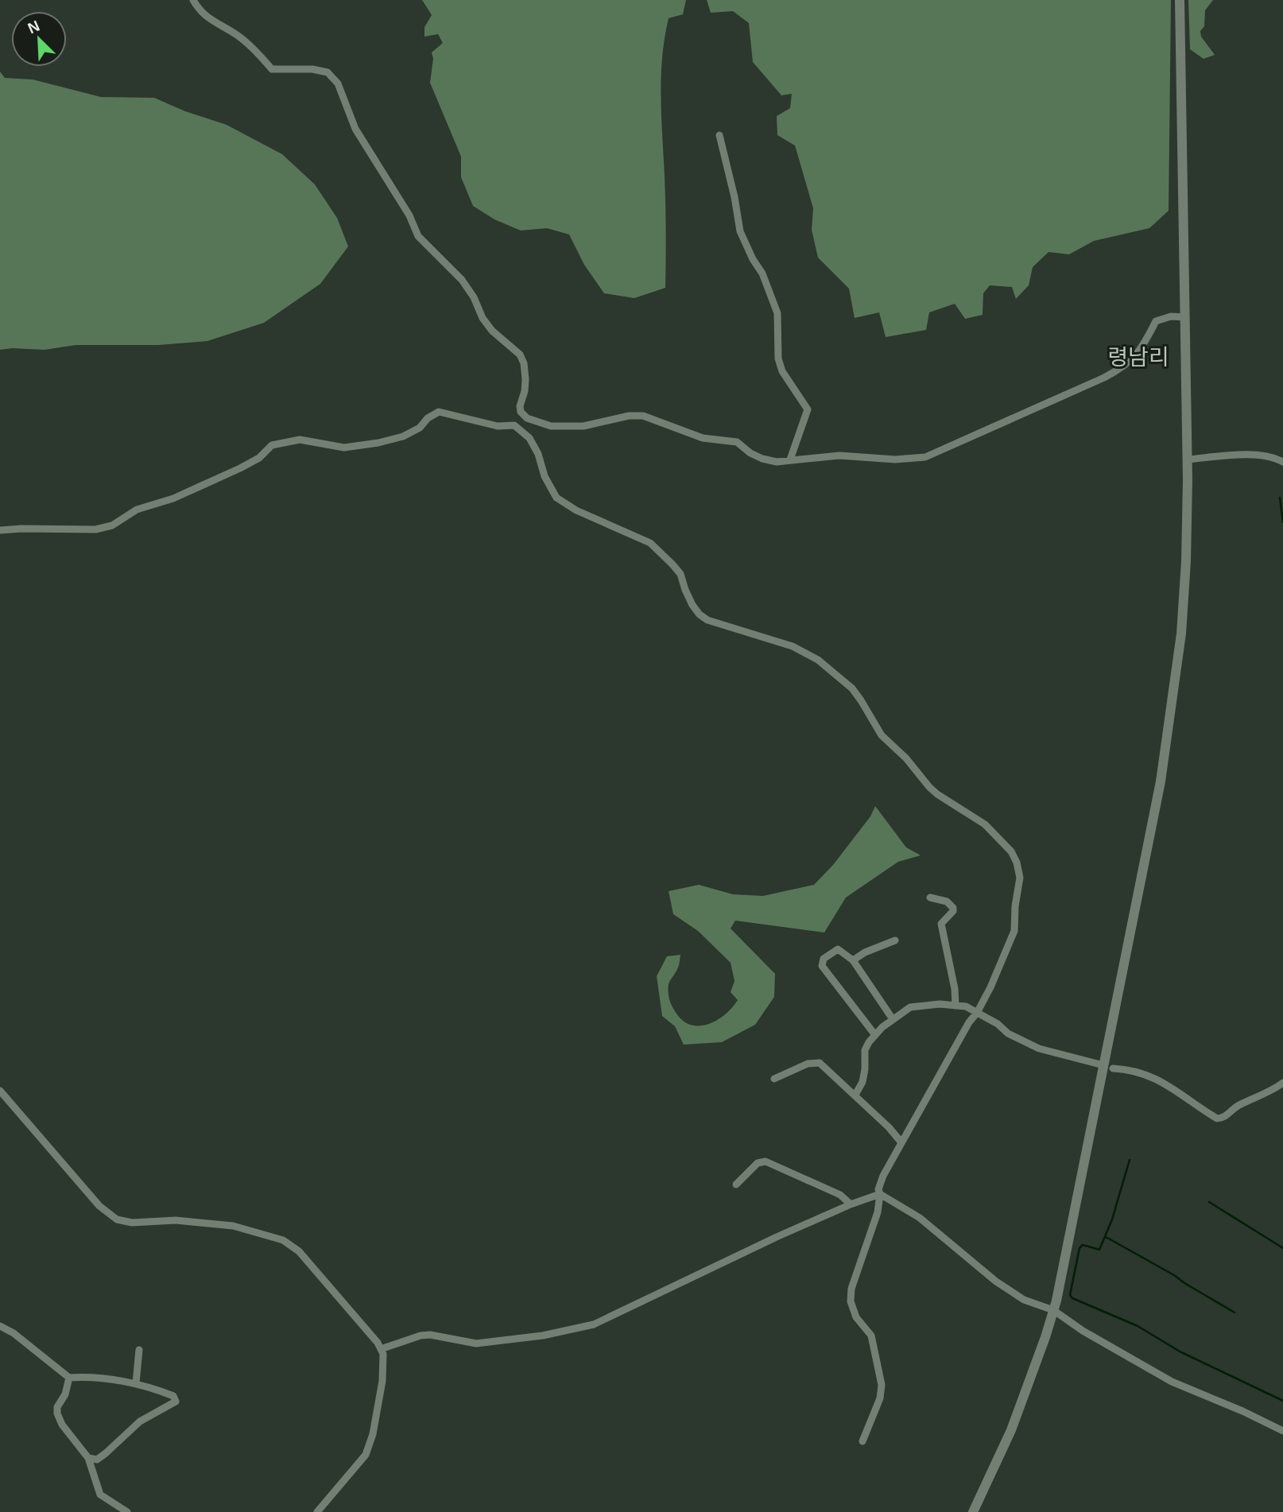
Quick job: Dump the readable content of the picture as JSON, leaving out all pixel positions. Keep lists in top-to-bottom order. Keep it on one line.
{"districts":["령남리"],"north":"top left"}
